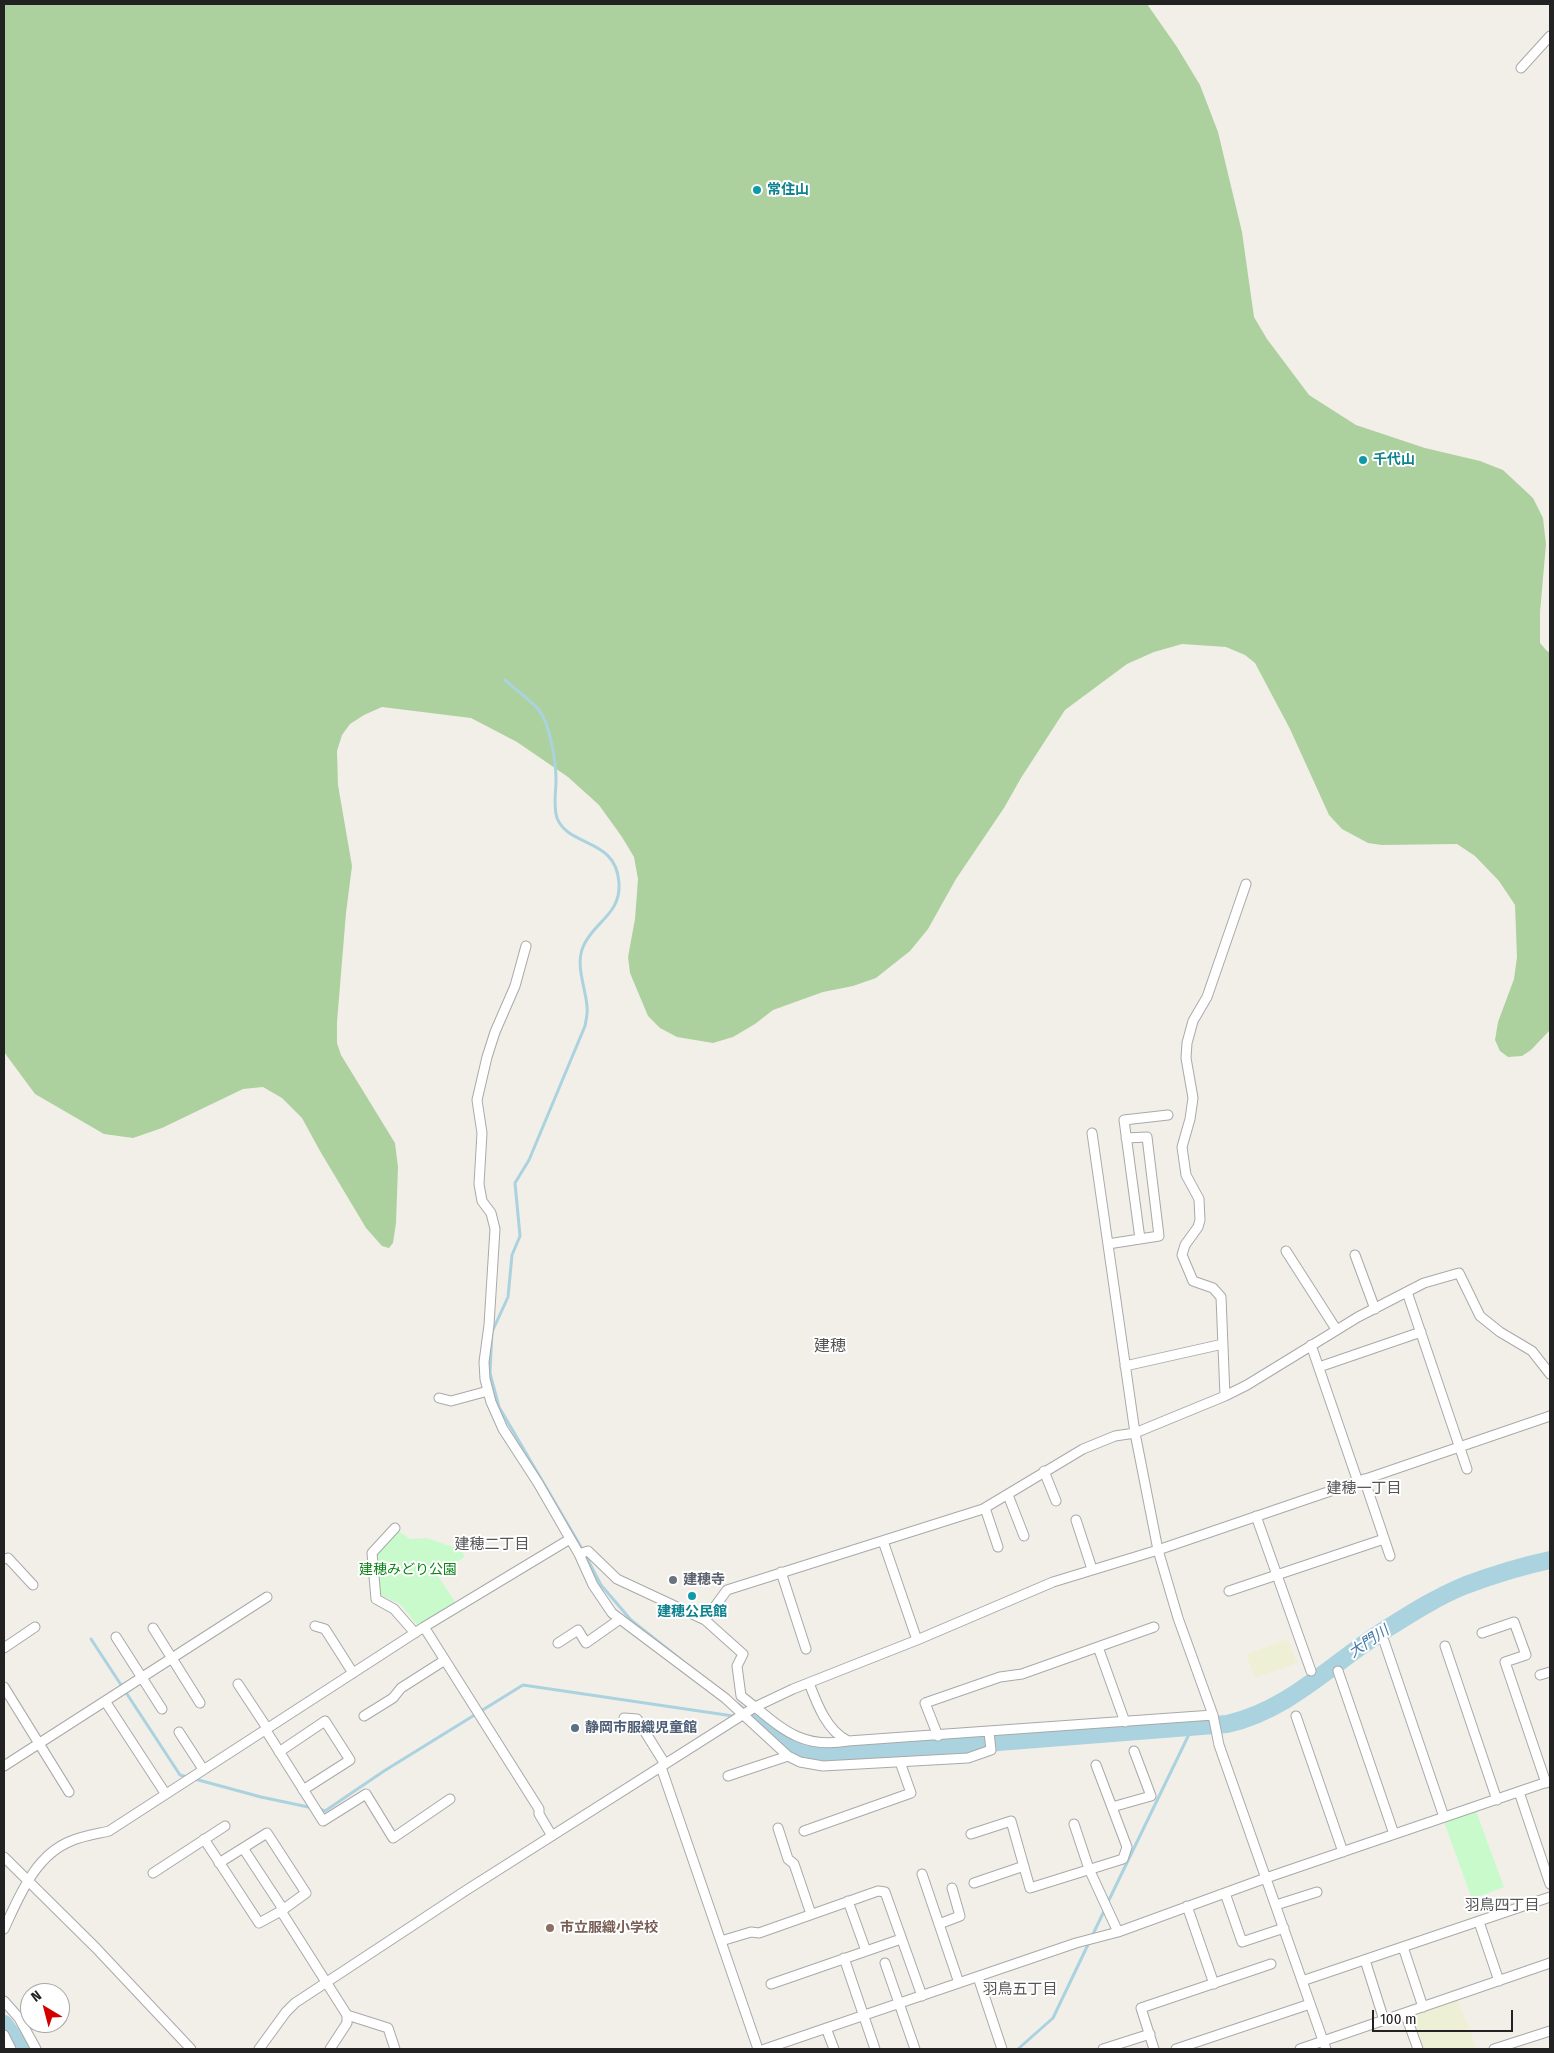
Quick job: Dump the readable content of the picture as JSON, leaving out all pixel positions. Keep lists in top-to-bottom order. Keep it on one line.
{"districts":["建穂","建穂一丁目","建穂二丁目","羽鳥四丁目","羽鳥五丁目"],"water":["大門川"],"parks":["建穂みどり公園"],"places":["常住山","千代山","建穂寺","建穂公民館","静岡市服織児童館","市立服織小学校"],"scale_bar":"100 m","north":"top left"}
